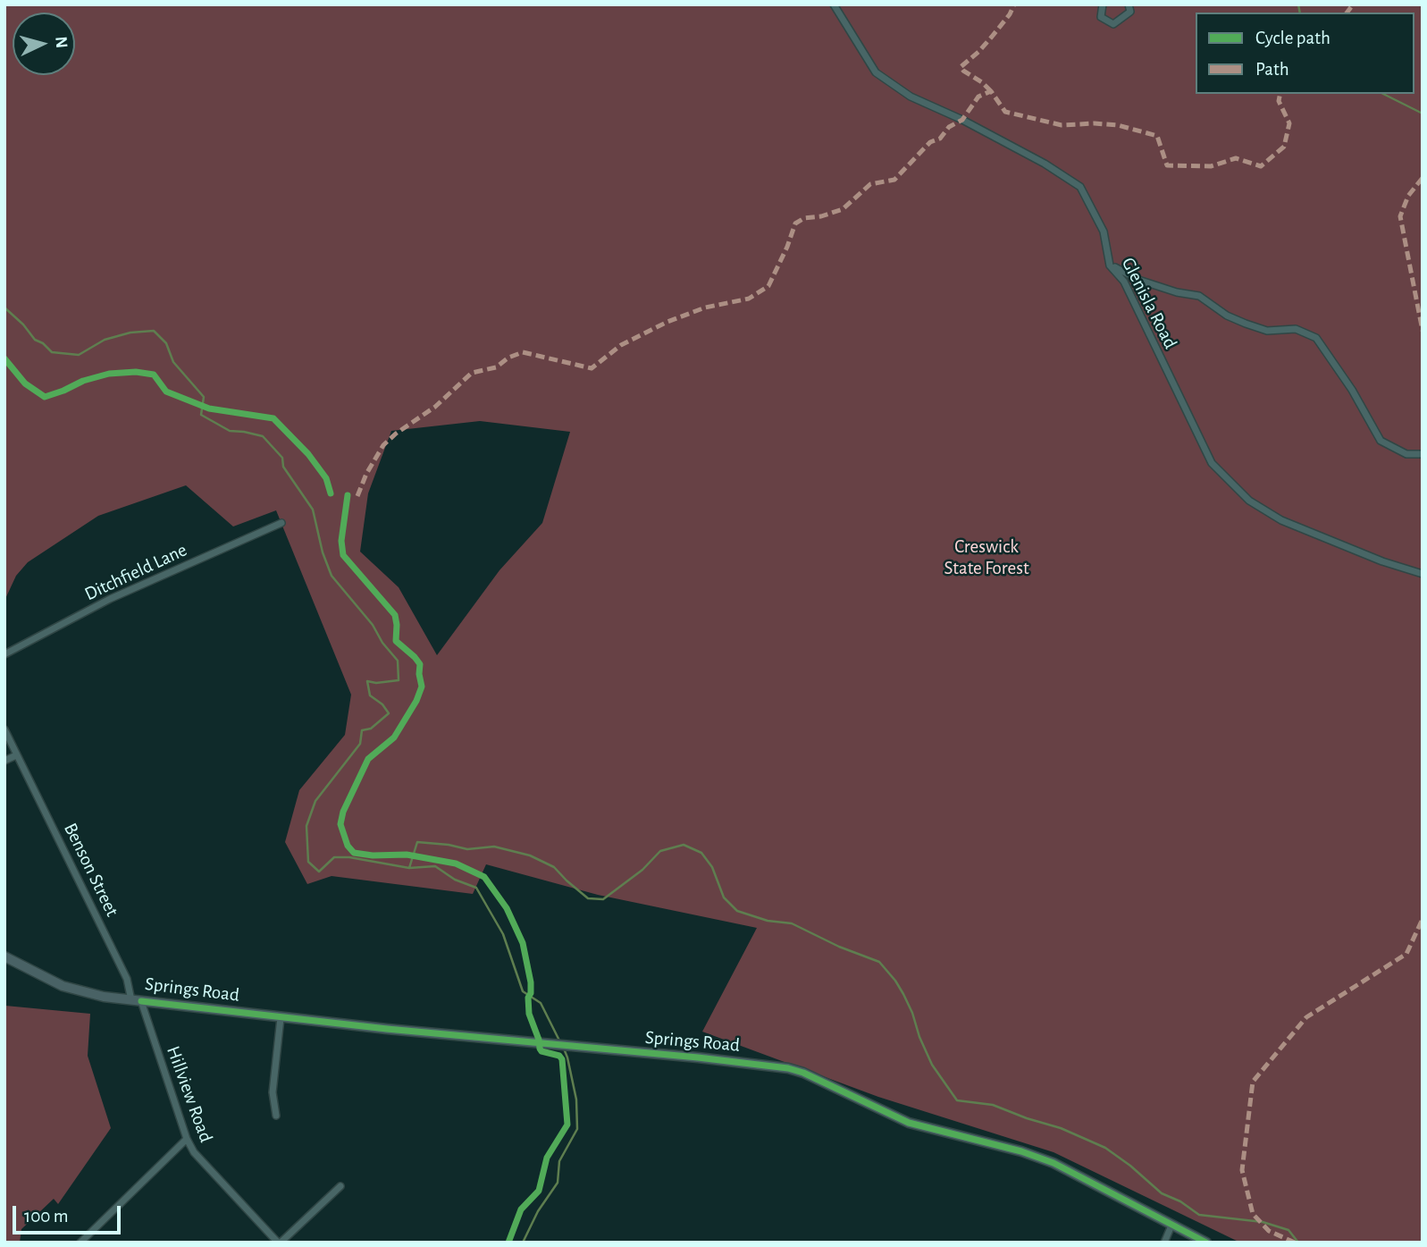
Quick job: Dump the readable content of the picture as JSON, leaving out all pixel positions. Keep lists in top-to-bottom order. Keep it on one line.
{"streets":{"street":["Glenisla Road","Ditchfield Lane","Benson Street","Springs Road","Hillview Road"]},"crossings":[["Benson Street","Springs Road"],["Springs Road","Hillview Road"]],"parks":["Creswick State Forest"],"legend":["Cycle path","Path"],"scale_bar":"100 m","north":"right"}
